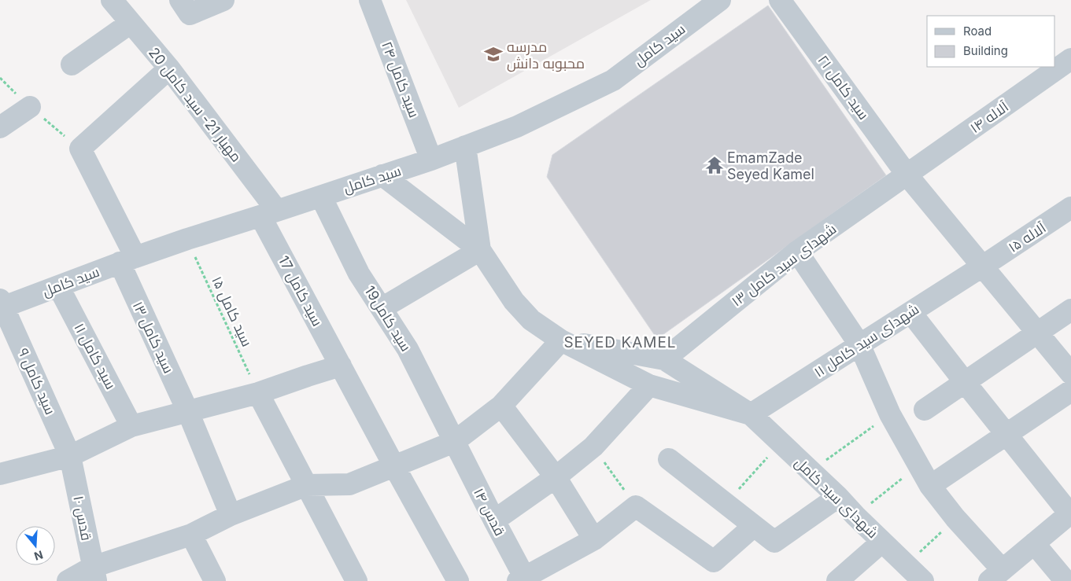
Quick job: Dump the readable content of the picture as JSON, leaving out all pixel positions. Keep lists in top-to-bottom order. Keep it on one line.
{"streets":{"street":["سید کامل","سید کامل ۲۴","سید کامل ۲۱","مهیار 21- سید کامل 20","آلاله ۱۴","آلاله ۱۵","شهدای سید کامل ۱۳","سید کامل 17","سید کامل19","سید کامل ۱۳","شهدای سید کامل ۱۱","سید کامل ۱۱","سید کامل ۹","شهدای سید کامل","قدس ۱۴","قدس ۱۰"],"path":["سید کامل ۱۵"]},"crossings":[["سید کامل","سید کامل ۲۴"],["سید کامل","مهیار 21- سید کامل 20"],["سید کامل","سید کامل 17"],["سید کامل","سید کامل ۱۵"],["سید کامل","سید کامل19"],["سید کامل","سید کامل ۱۳"],["سید کامل","سید کامل ۱۱"],["سید کامل","سید کامل ۹"],["سید کامل","شهدای سید کامل"],["سید کامل ۲۱","آلاله ۱۴"],["سید کامل ۲۱","آلاله ۱۵"],["سید کامل ۲۱","شهدای سید کامل ۱۳"],["سید کامل ۲۱","شهدای سید کامل ۱۱"],["مهیار 21- سید کامل 20","سید کامل 17"],["مهیار 21- سید کامل 20","سید کامل ۱۳"],["آلاله ۱۴","شهدای سید کامل ۱۳"],["آلاله ۱۵","شهدای سید کامل ۱۱"],["شهدای سید کامل ۱۳","شهدای سید کامل"],["سید کامل19","قدس ۱۴"],["شهدای سید کامل ۱۱","شهدای سید کامل"],["سید کامل ۹","قدس ۱۰"]],"districts":["SEYED KAMEL"],"places":{"school or university":["مدرسه محبوبه دانش"],"temple":["EmamZade Seyed Kamel"]},"legend":["Road","Building"],"north":"bottom"}
